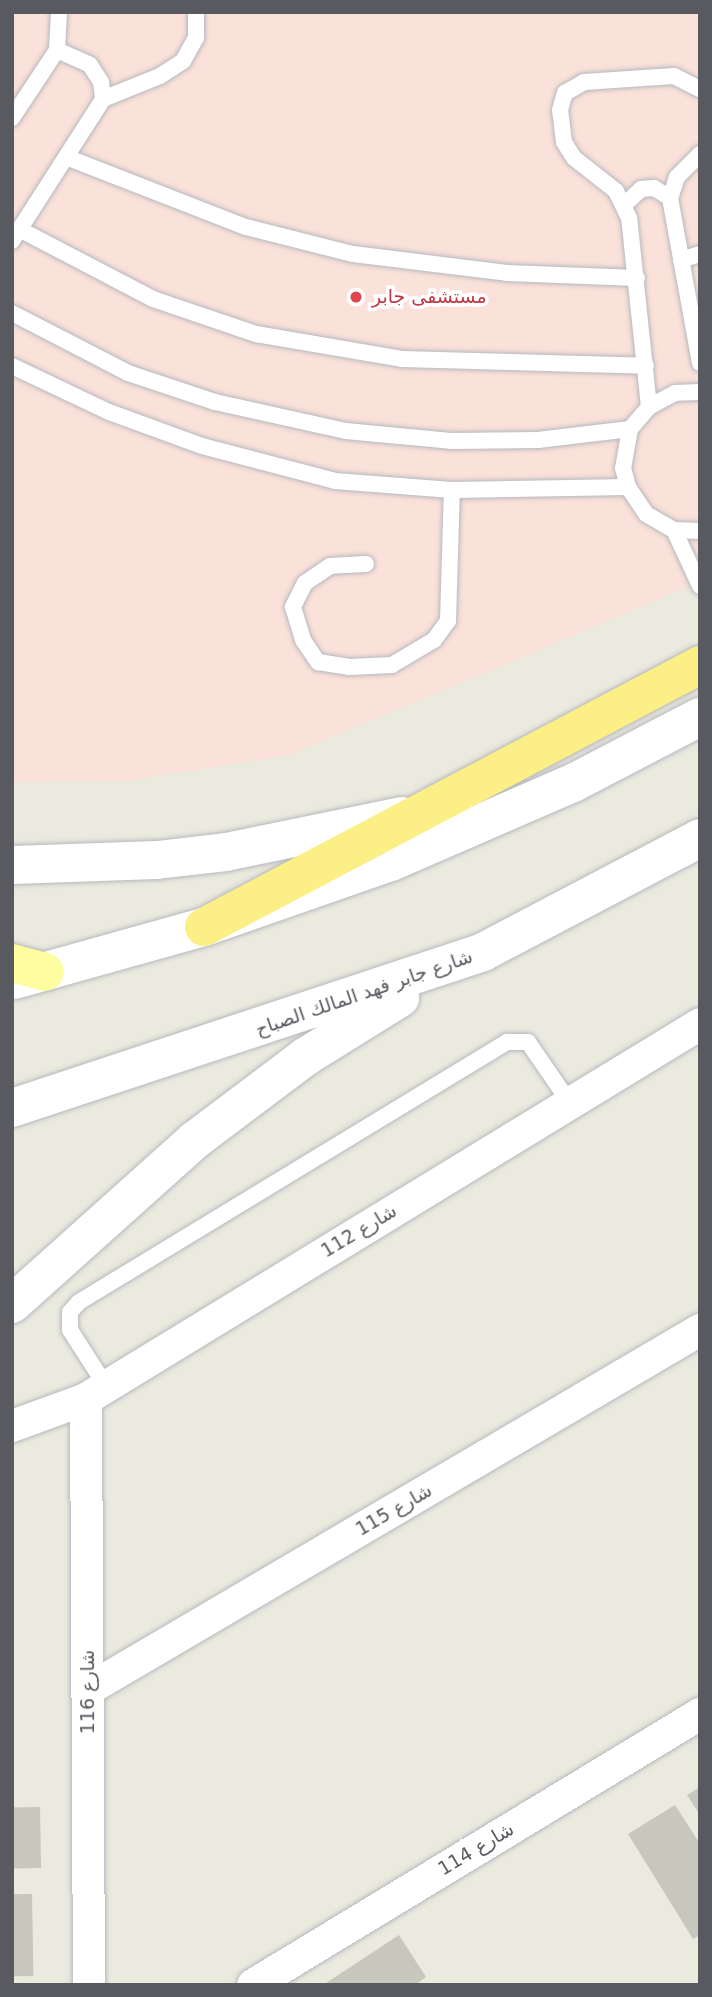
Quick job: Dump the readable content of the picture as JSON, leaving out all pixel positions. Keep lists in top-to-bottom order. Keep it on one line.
{"streets":{"street":["شارع جابر فهد المالك الصباح","شارع 112","شارع 115","شارع 116","شارع 114"]},"crossings":[["شارع 112","شارع 116"],["شارع 115","شارع 116"]],"places":["مستشفى جابر"]}
